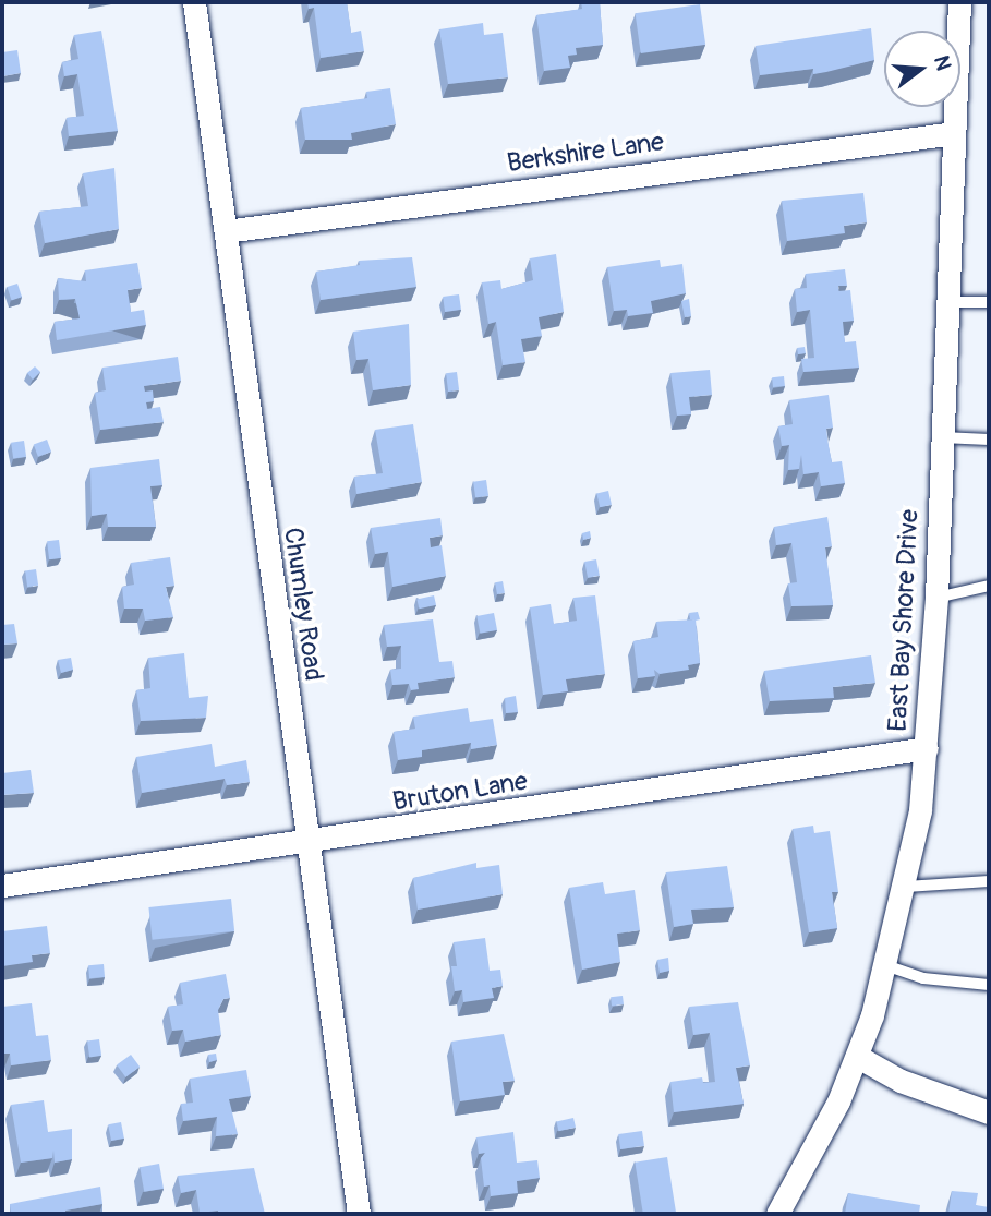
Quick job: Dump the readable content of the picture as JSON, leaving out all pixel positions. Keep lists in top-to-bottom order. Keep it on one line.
{"streets":{"street":["Berkshire Lane","Chumley Road","East Bay Shore Drive","Bruton Lane"]},"crossings":[["Berkshire Lane","Chumley Road"],["Berkshire Lane","East Bay Shore Drive"],["Chumley Road","Bruton Lane"],["East Bay Shore Drive","Bruton Lane"]],"north":"right"}
